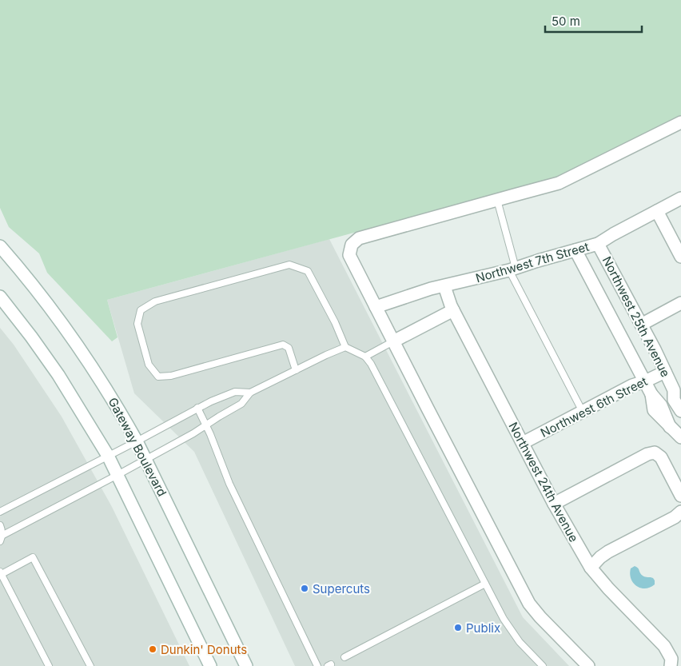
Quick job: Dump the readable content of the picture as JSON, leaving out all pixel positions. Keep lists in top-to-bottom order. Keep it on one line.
{"streets":{"street":["Northwest 7th Street","Northwest 25th Avenue","Northwest 6th Street","Gateway Boulevard","Northwest 24th Avenue"]},"crossings":[["Northwest 7th Street","Northwest 25th Avenue"],["Northwest 7th Street","Northwest 24th Avenue"],["Northwest 25th Avenue","Northwest 6th Street"],["Northwest 6th Street","Northwest 24th Avenue"]],"places":["Supercuts","Publix","Dunkin' Donuts"],"scale_bar":"50 m"}
